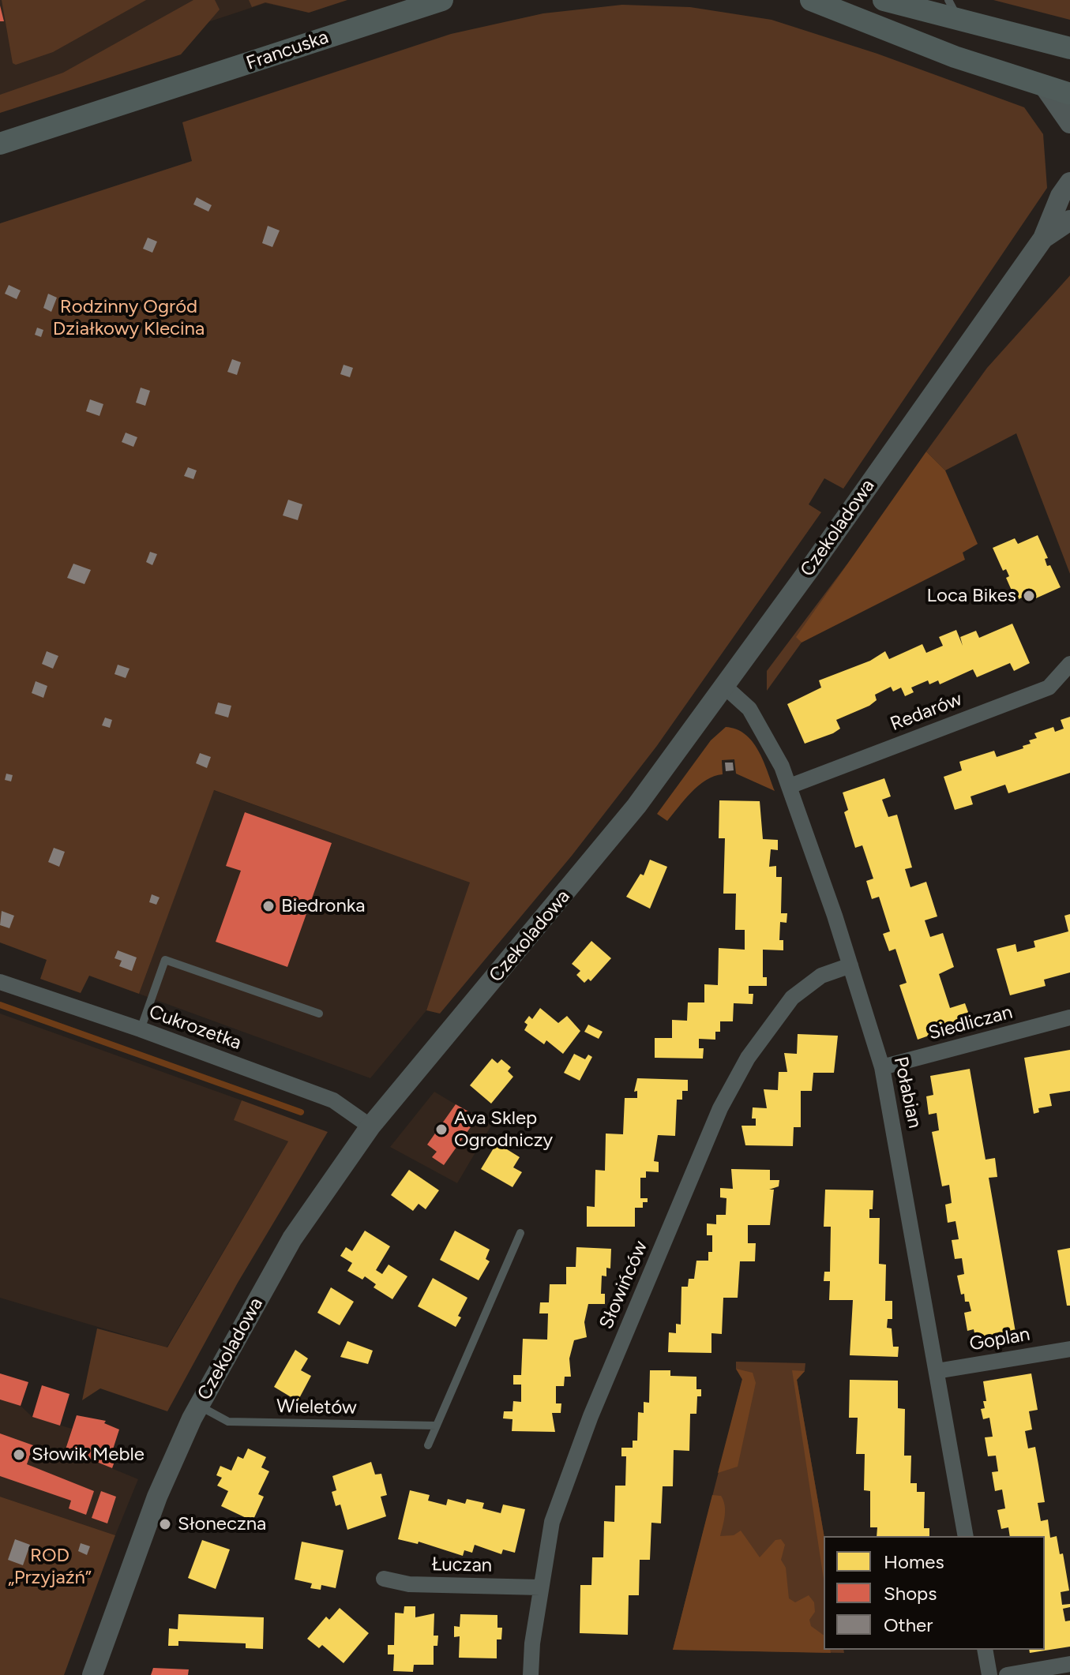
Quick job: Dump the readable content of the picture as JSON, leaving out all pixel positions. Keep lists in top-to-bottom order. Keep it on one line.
{"streets":{"main road":["Francuska"],"street":["Czekoladowa","Redarów","Siedliczan","Cukrozetka","Połabian","Słowińców","Goplan","Łuczan"],"lane":["Wieletów"]},"crossings":[["Czekoladowa","Cukrozetka"],["Czekoladowa","Połabian"],["Czekoladowa","Wieletów"],["Redarów","Połabian"],["Siedliczan","Połabian"],["Połabian","Słowińców"],["Połabian","Goplan"],["Słowińców","Łuczan"]],"parks":["Rodzinny Ogród Działkowy Klecina","ROD „Przyjaźń”"],"places":["Loca Bikes","Biedronka","Ava Sklep Ogrodniczy","Słowik Meble","Słoneczna"],"legend":["Homes","Shops","Other"]}
